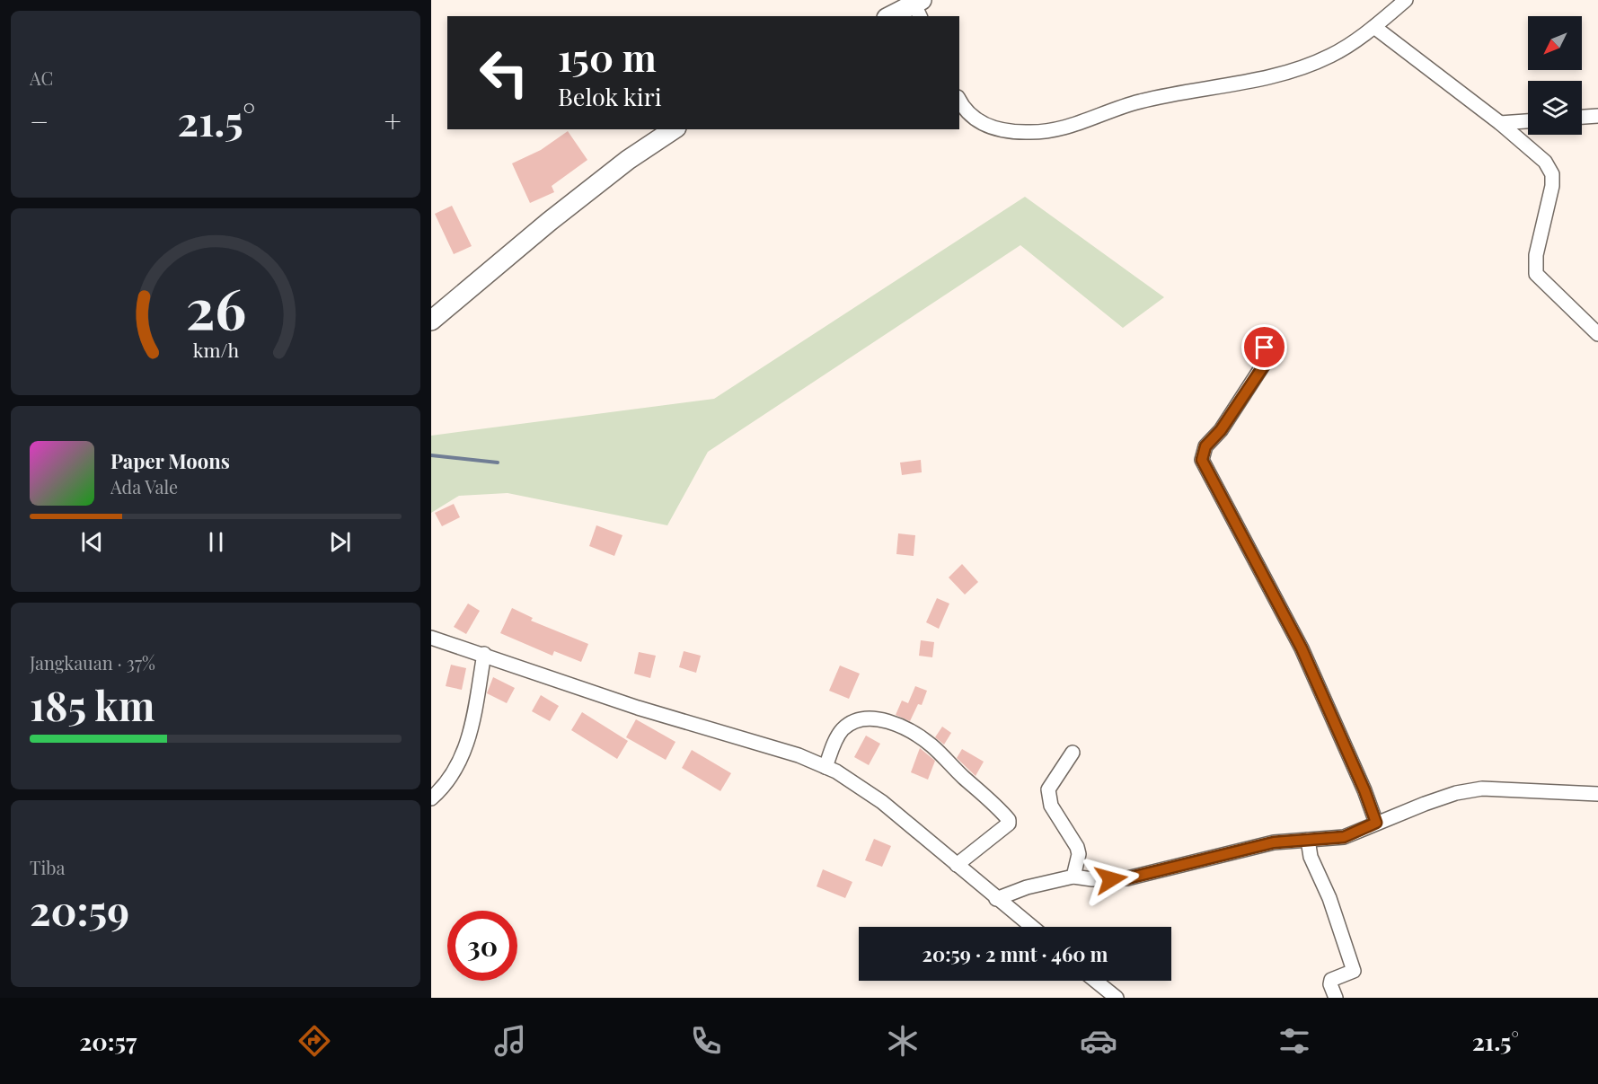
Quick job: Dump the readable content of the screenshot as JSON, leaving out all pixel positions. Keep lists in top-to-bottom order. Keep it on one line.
{"north":"bottom left","page":{"tile":["AC",["Jangkauan · 37%","185 km"],["Tiba","20:59"]],"turn":["150 m","Belok kiri"],"heat":["−","21.5°","+"],"song":["Paper Moons","Ada Vale"],"limit":"30","trip":"20:59 · 2 mnt · 460 m","tabs":["20:57","21.5°"],"gauge":["26","km/h"]}}
